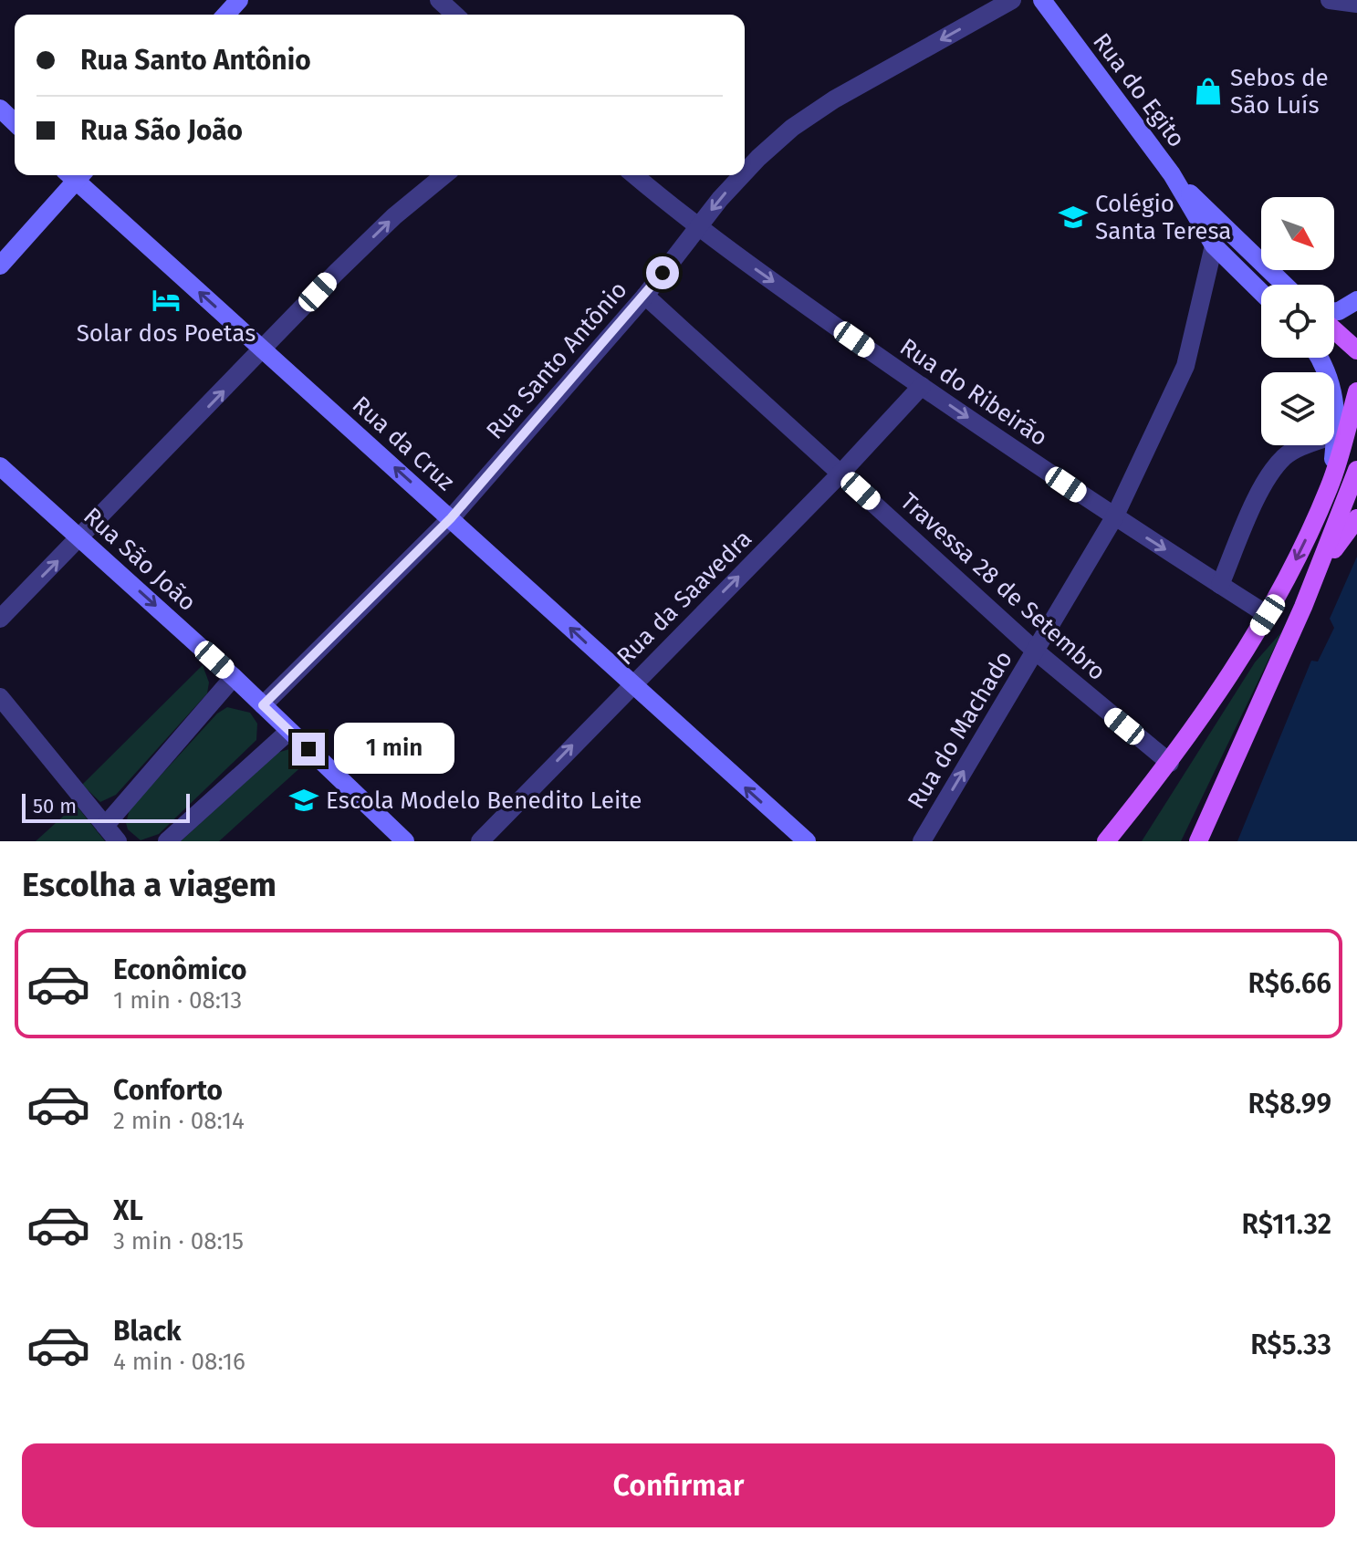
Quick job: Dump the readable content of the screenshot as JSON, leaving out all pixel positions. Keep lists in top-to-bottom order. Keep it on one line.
{"streets":{"street":["Rua do Egito","Rua Santo Antônio","Rua do Ribeirão","Rua da Cruz","Rua São João","Travessa 28 de Setembro","Rua da Saavedra","Rua do Machado"]},"crossings":[["Rua do Egito","Rua do Machado"],["Rua Santo Antônio","Rua do Ribeirão"],["Rua Santo Antônio","Rua da Cruz"],["Rua Santo Antônio","Rua São João"],["Rua Santo Antônio","Travessa 28 de Setembro"],["Rua do Ribeirão","Rua da Saavedra"],["Rua do Ribeirão","Rua do Machado"],["Rua da Cruz","Rua da Saavedra"],["Travessa 28 de Setembro","Rua da Saavedra"],["Travessa 28 de Setembro","Rua do Machado"]],"one_way":["Rua Santo Antônio","Rua do Ribeirão","Rua da Cruz","Rua São João","Rua da Saavedra"],"places":{"shop":["Sebos de São Luís"],"school or university":["Colégio Santa Teresa","Escola Modelo Benedito Leite"],"hotel":["Solar dos Poetas"]},"scale_bar":"50 m","north":"bottom right","page":{"banner":["Rua Santo Antônio","Rua São João"],"bubble":"1 min","scale":"50 m","heading":"Escolha a viagem","list":[{"name":"Econômico","note":"1 min · 08:13","value":"R$6.66"},{"name":"Conforto","note":"2 min · 08:14","value":"R$8.99"},{"name":"XL","note":"3 min · 08:15","value":"R$11.32"},{"name":"Black","note":"4 min · 08:16","value":"R$5.33"}],"buttons":"Confirmar"}}
